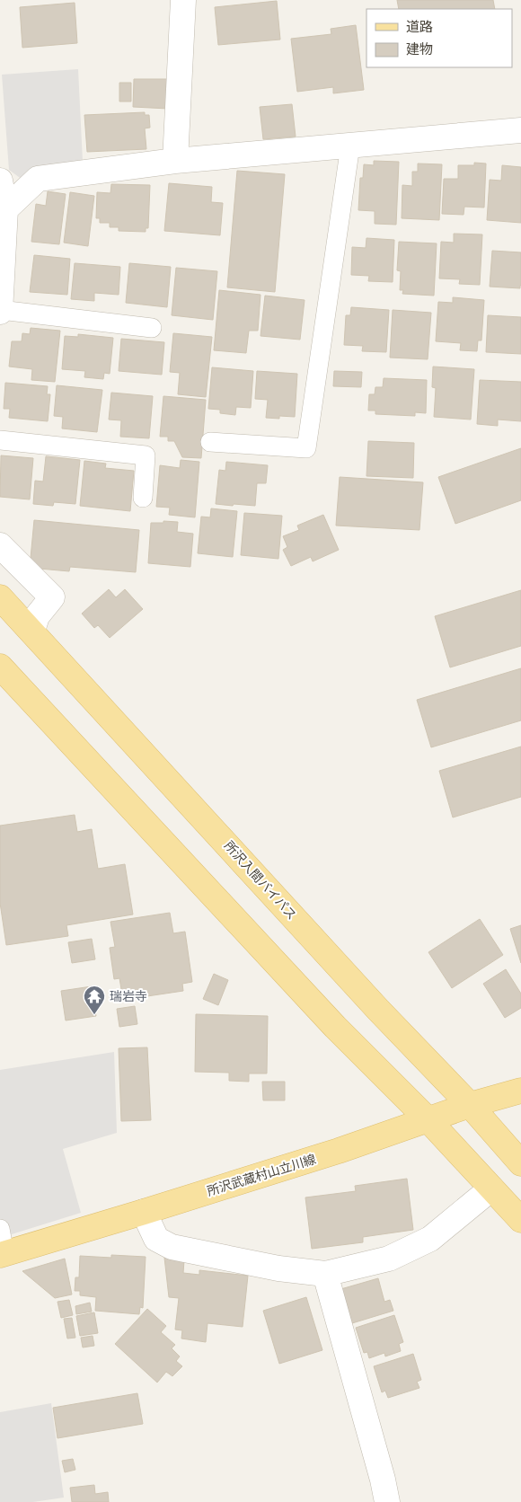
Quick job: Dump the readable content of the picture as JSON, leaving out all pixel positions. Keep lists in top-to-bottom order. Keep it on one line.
{"streets":{"main road":["所沢入間バイパス","所沢武蔵村山立川線"]},"crossings":[["所沢入間バイパス","所沢武蔵村山立川線"]],"places":{"temple":["瑞岩寺"]},"legend":["道路","建物"]}
